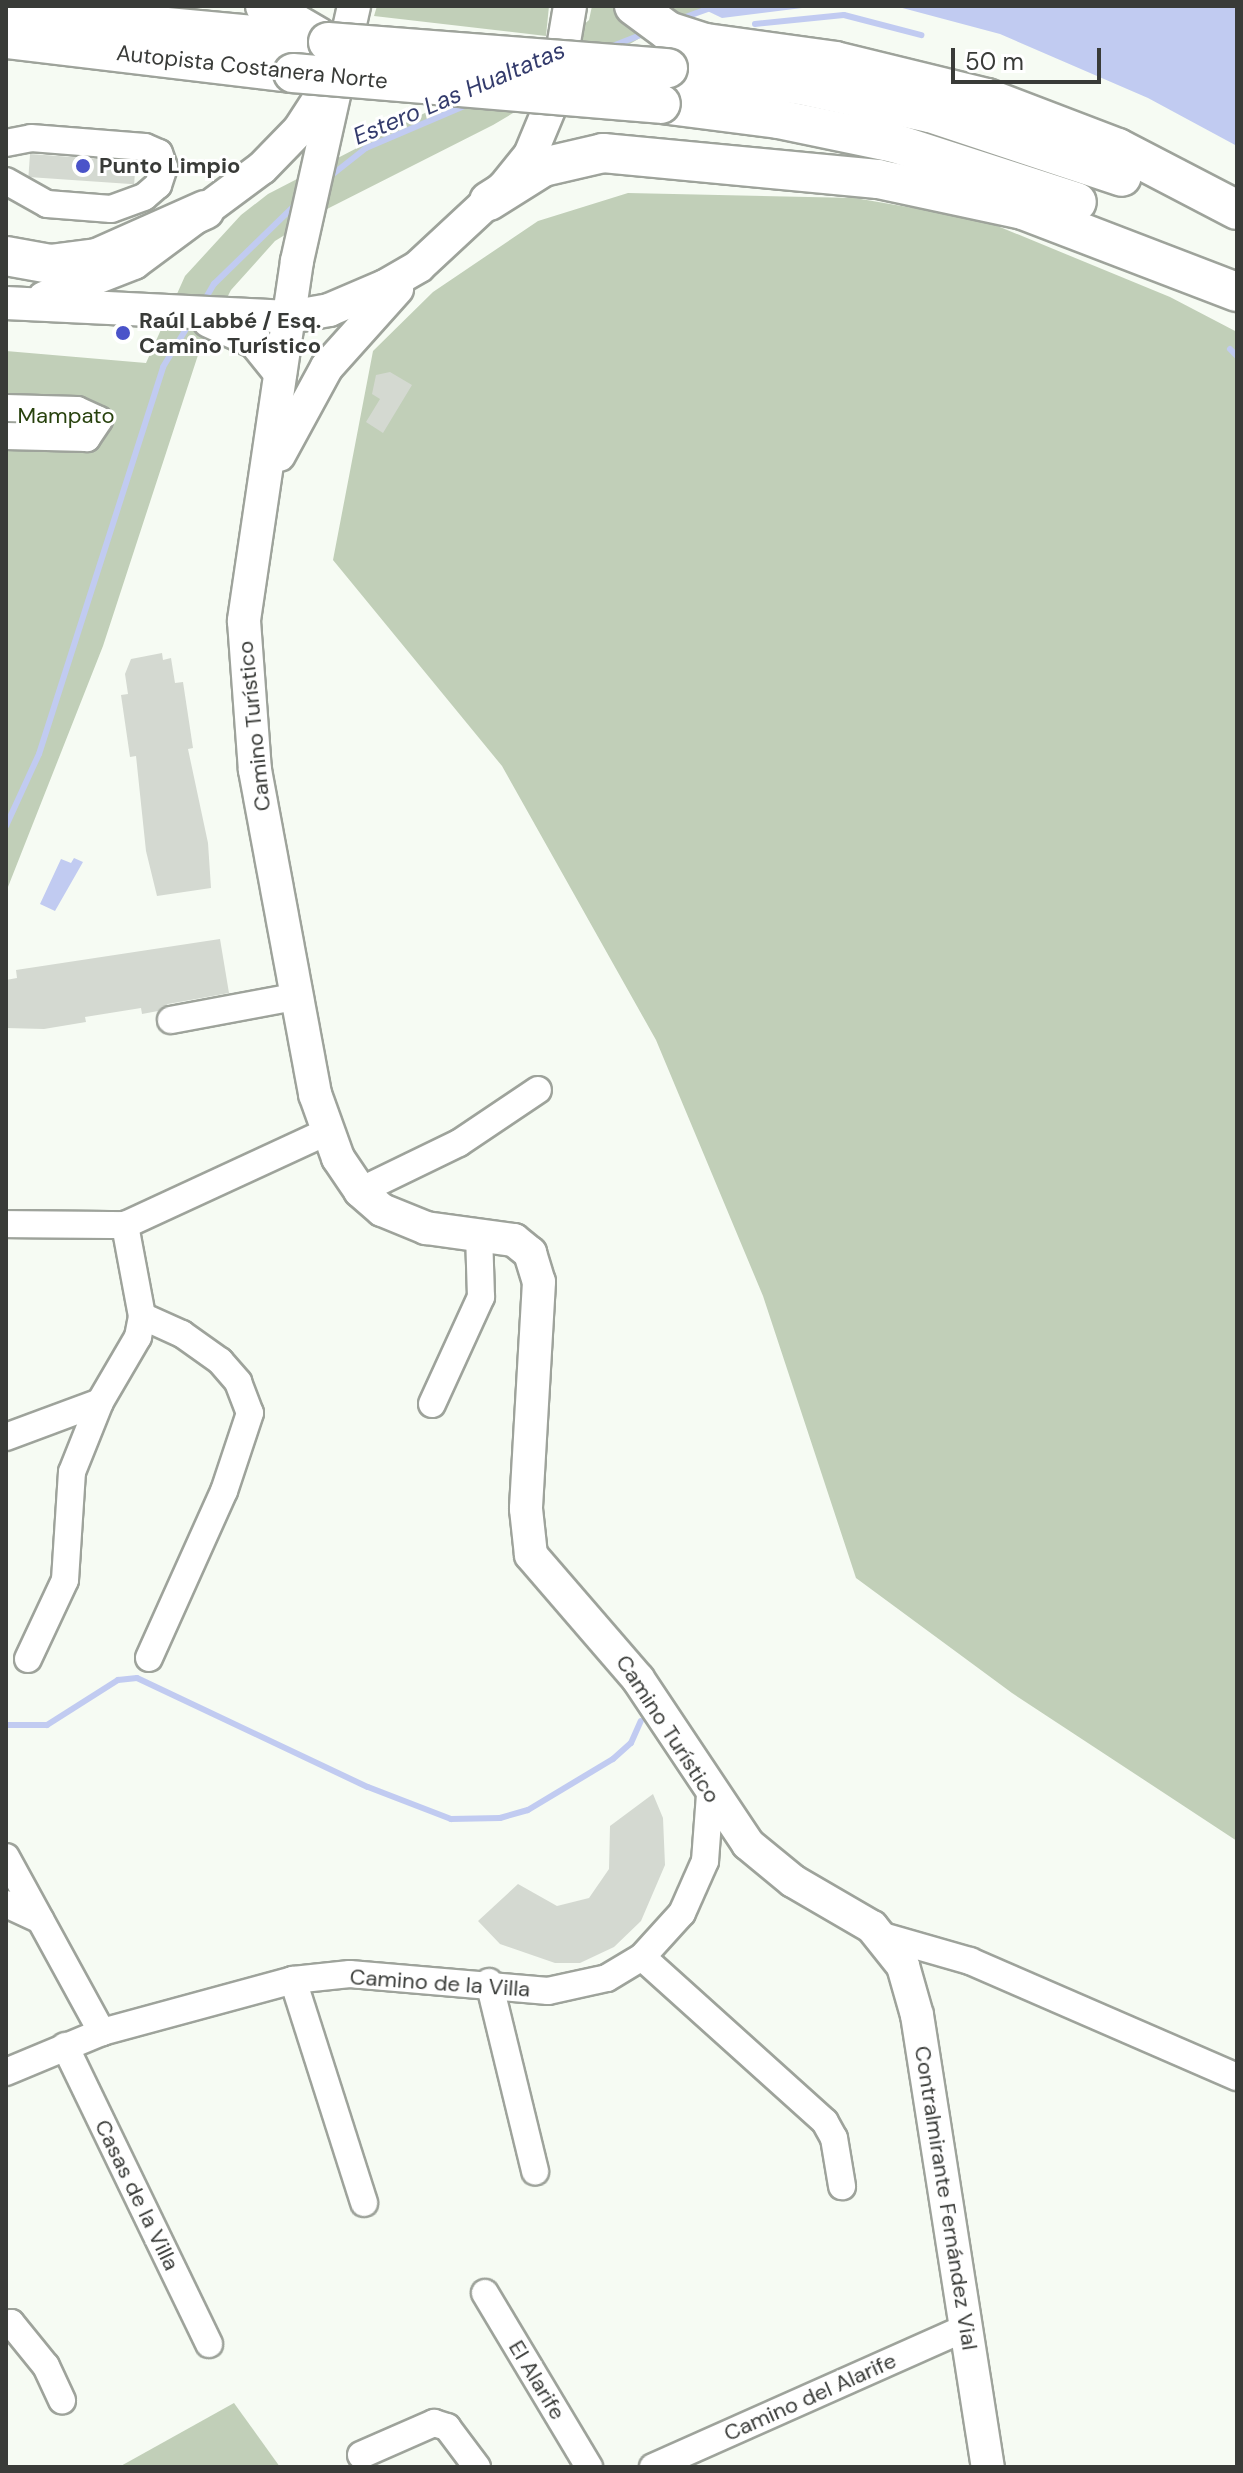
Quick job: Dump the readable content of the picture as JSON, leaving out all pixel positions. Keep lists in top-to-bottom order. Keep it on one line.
{"streets":{"highway":["Autopista Costanera Norte"],"main road":["Camino Turístico","Contralmirante Fernández Vial"],"street":["Camino de la Villa","Casas de la Villa","El Alarife","Camino del Alarife"]},"crossings":[["Autopista Costanera Norte","Camino Turístico"],["Camino Turístico","Camino de la Villa"],["Camino Turístico","Contralmirante Fernández Vial"],["Camino de la Villa","Casas de la Villa"],["Contralmirante Fernández Vial","Camino del Alarife"]],"water":["Estero Las Hualtatas"],"parks":["Mampato"],"places":["Punto Limpio","Raúl Labbé / Esq. Camino Turístico"],"scale_bar":"50 m"}
